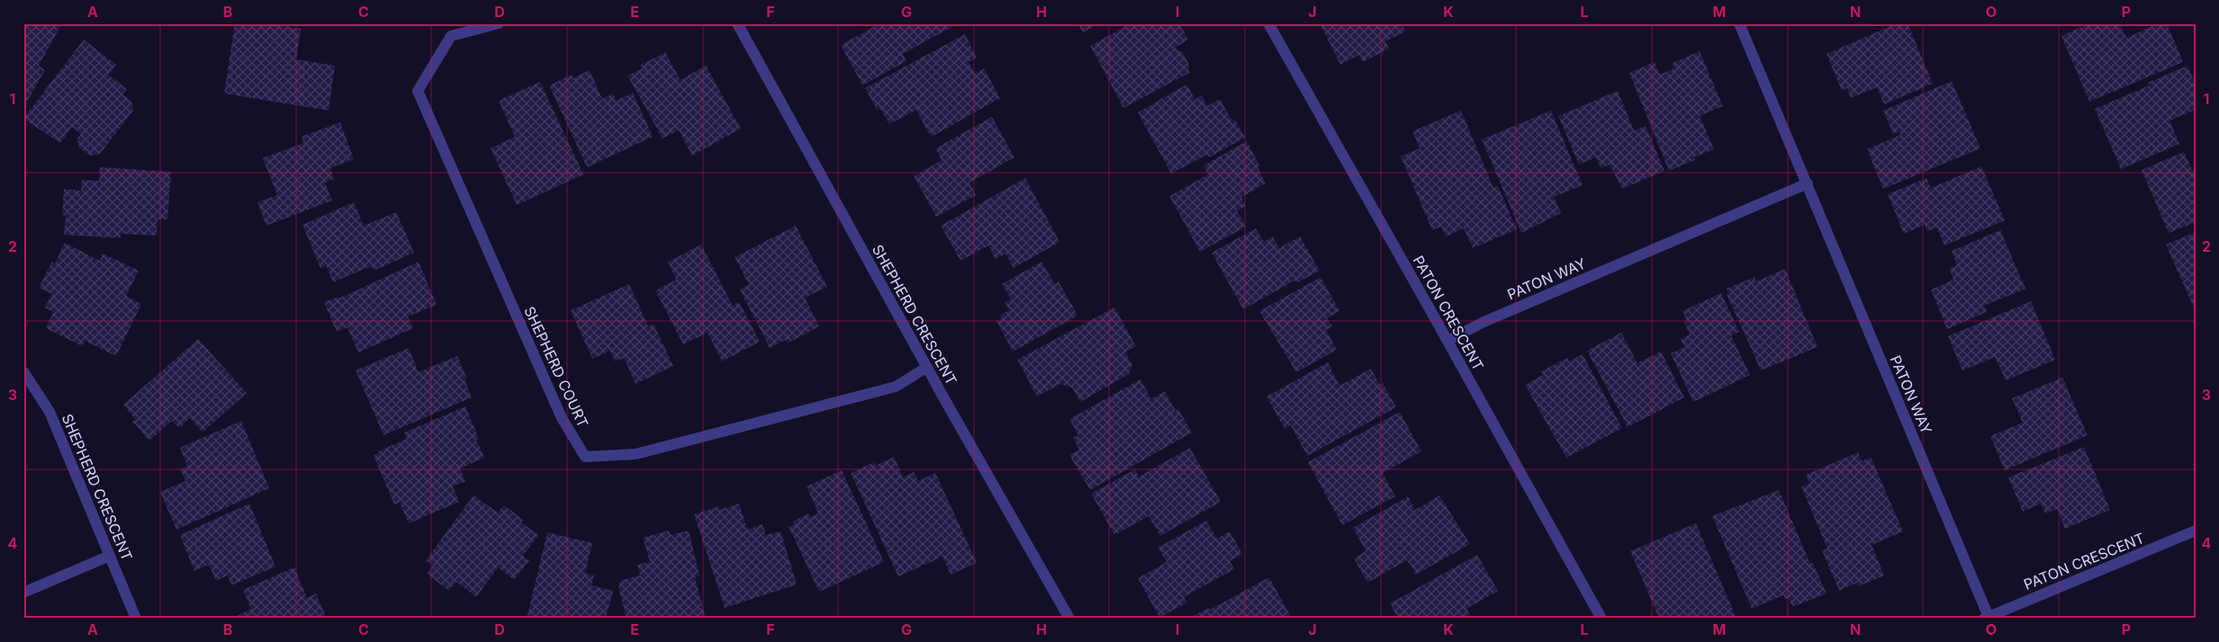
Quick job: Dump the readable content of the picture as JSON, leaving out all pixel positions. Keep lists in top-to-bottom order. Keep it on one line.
{"streets":{"street":["PATON WAY","PATON CRESCENT","SHEPHERD CRESCENT","SHEPHERD COURT"]},"crossings":[["PATON WAY","PATON CRESCENT"],["SHEPHERD CRESCENT","SHEPHERD COURT"]],"grid":{"columns":["A","B","C","D","E","F","G","H","I","J","K","L","M","N","O","P"],"rows":["1","2","3","4"]}}
